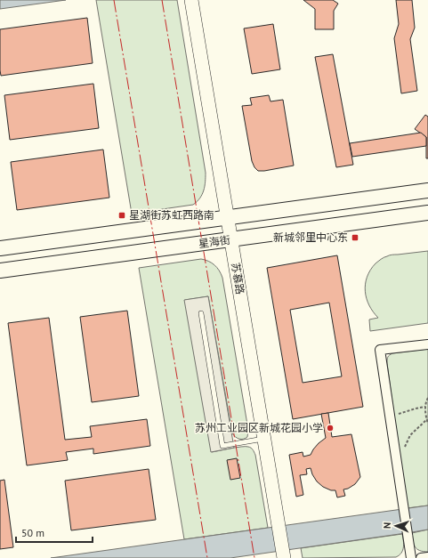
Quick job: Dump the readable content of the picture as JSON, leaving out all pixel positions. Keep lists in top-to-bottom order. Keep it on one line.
{"streets":{"main road":["星海街","苏慕路"]},"crossings":[["星海街","苏慕路"]],"places":{"transit":["星湖街苏虹西路南","新城邻里中心东"],"other":["苏州工业园区新城花园小学"]},"scale_bar":"50 m","north":"left"}
